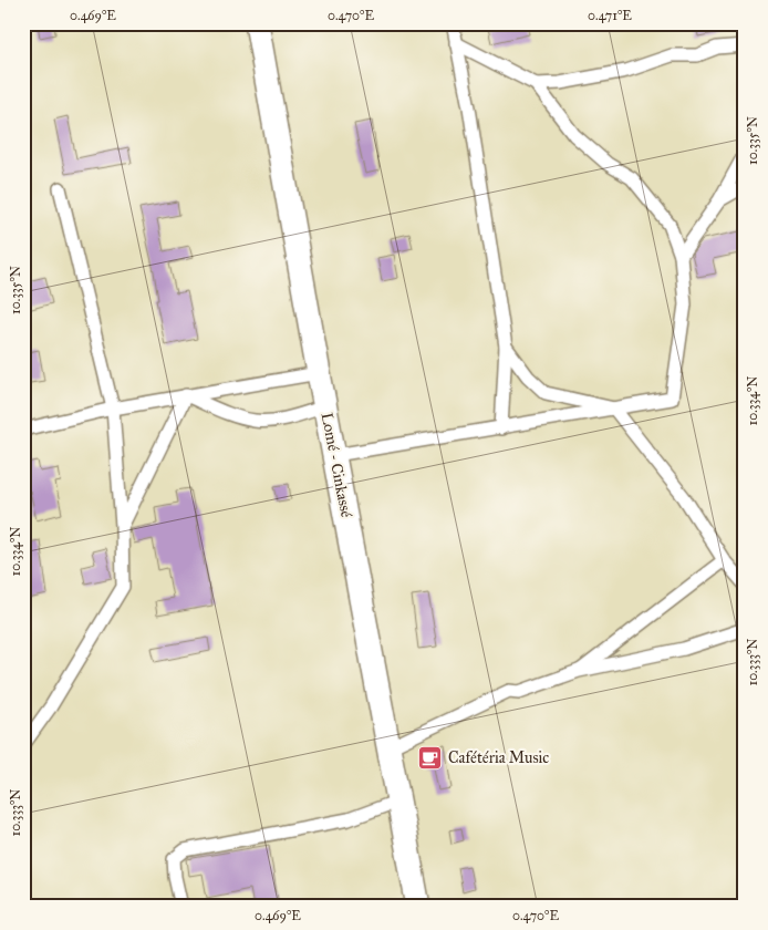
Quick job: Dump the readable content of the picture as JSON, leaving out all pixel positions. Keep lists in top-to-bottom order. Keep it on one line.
{"streets":{"highway":["Lomé - Cinkassé"]},"places":{"cafe":["Cafétéria Music"]},"coordinates":["0.469°E","0.470°E","0.471°E","10.335°N","10.334°N","10.333°N"]}
